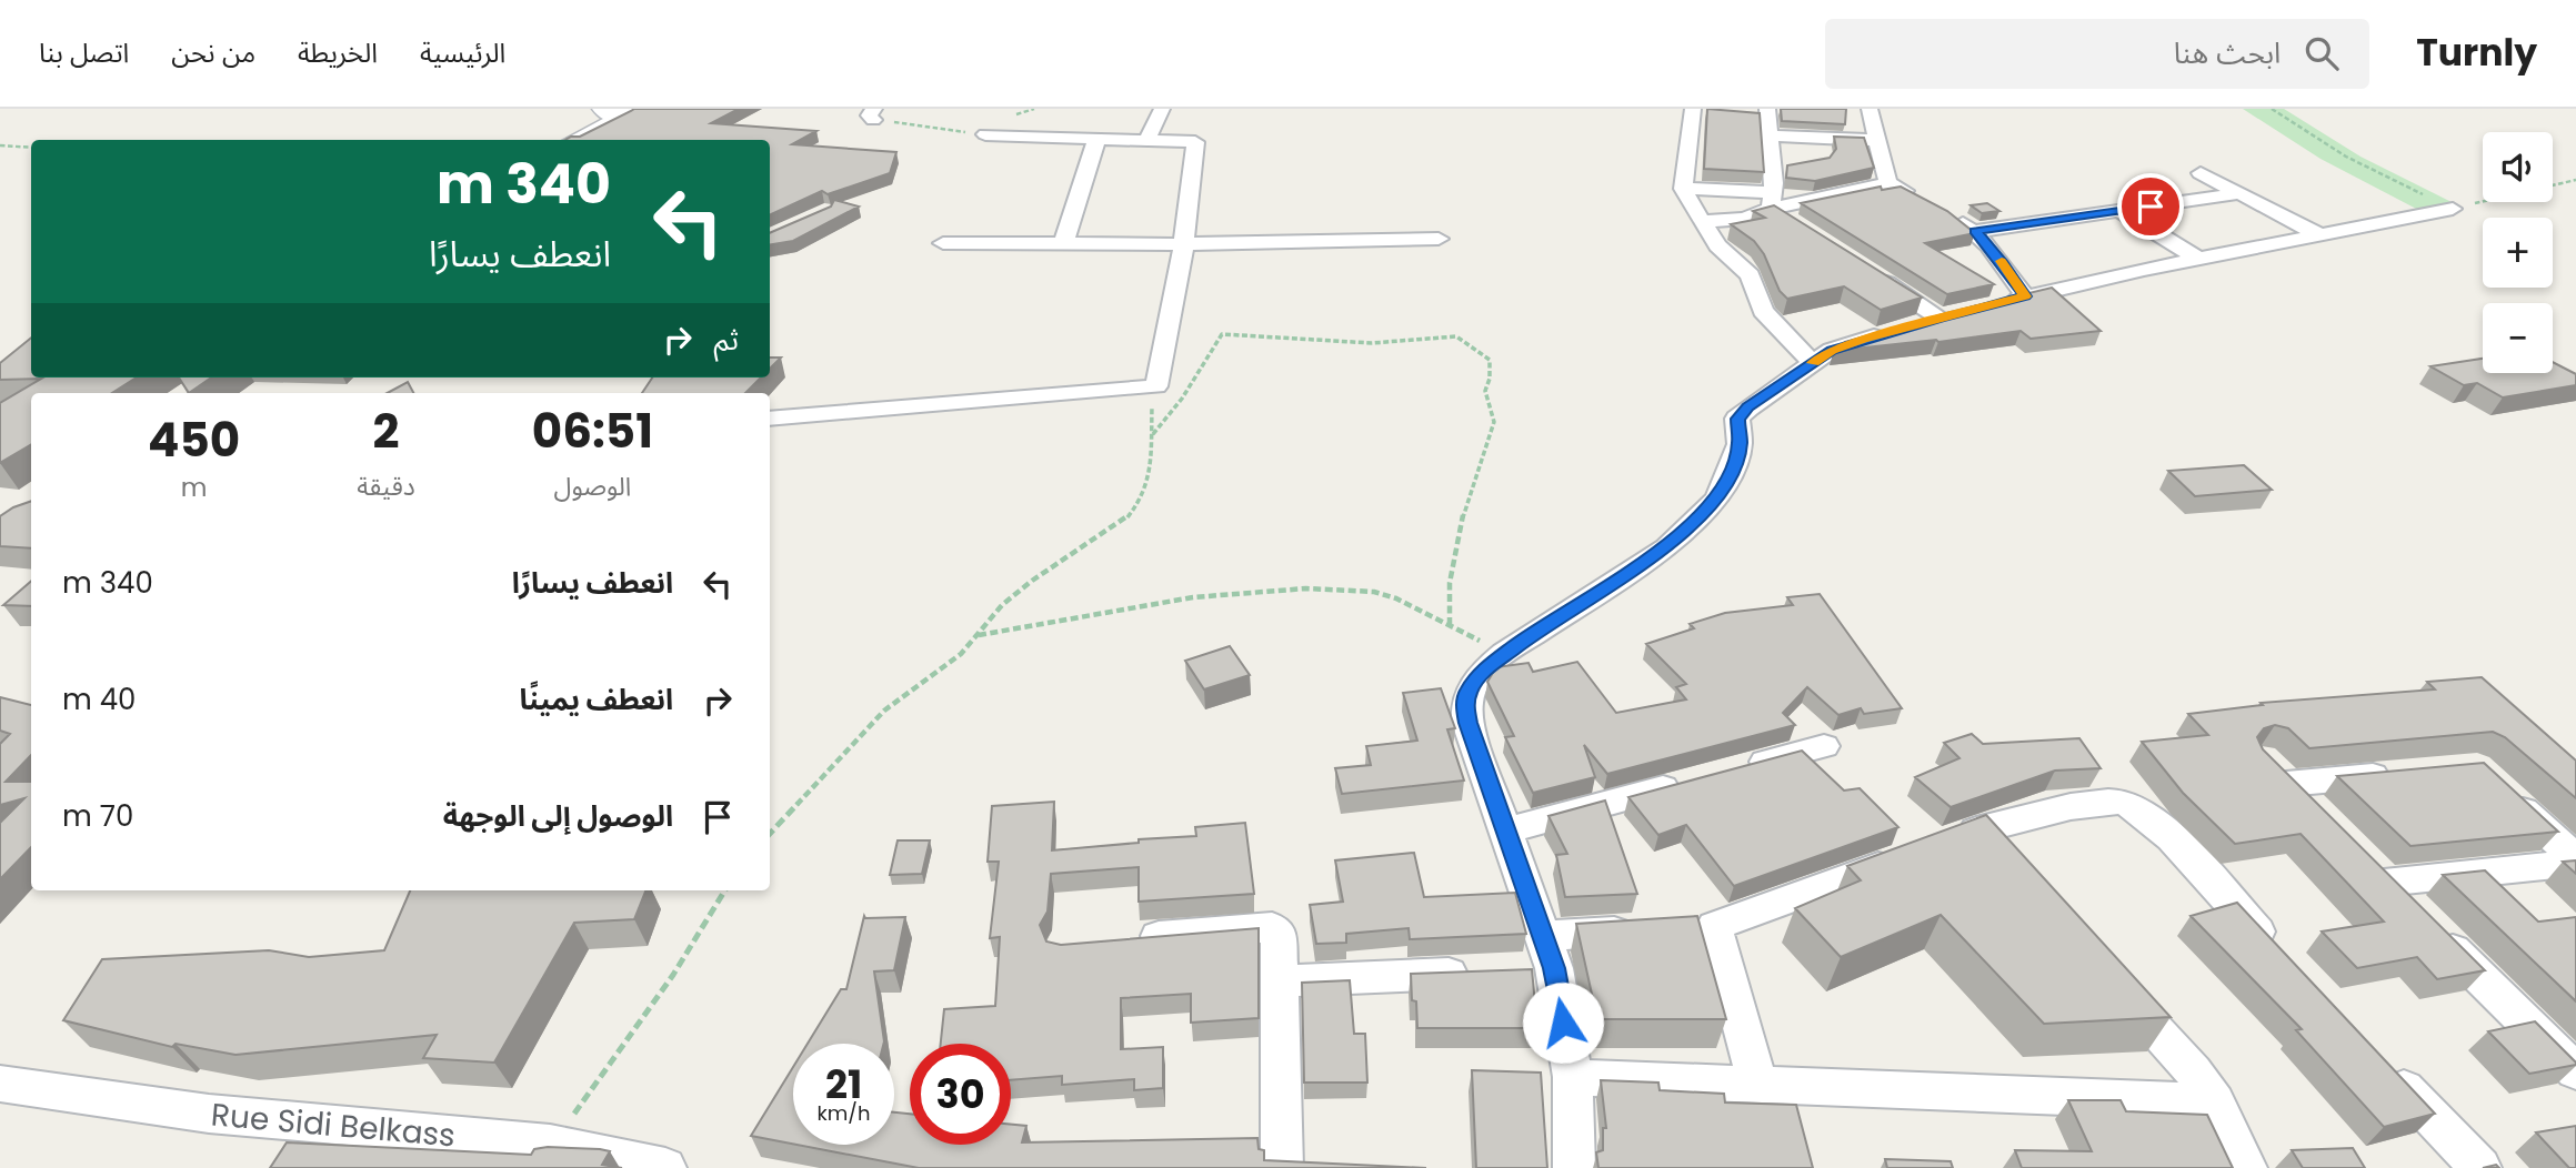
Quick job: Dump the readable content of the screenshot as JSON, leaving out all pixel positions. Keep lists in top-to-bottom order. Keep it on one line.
{"streets":{"street":["Rue Sidi Belkass"]},"page":{"header":"Turnly","search":"ابحث هنا","nav":["الرئيسية","الخريطة","من نحن","اتصل بنا"],"map_buttons":["+","−"],"turn":["340 m","انعطف يسارًا"],"then":"ثم","eta":["06:51","الوصول","2","دقيقة","450","m"],"list":[{"name":"انعطف يسارًا","value":"340 m"},{"name":"انعطف يمينًا","value":"40 m"},{"name":"الوصول إلى الوجهة","value":"70 m"}],"speed":"21 km/h","limit":"30"}}
